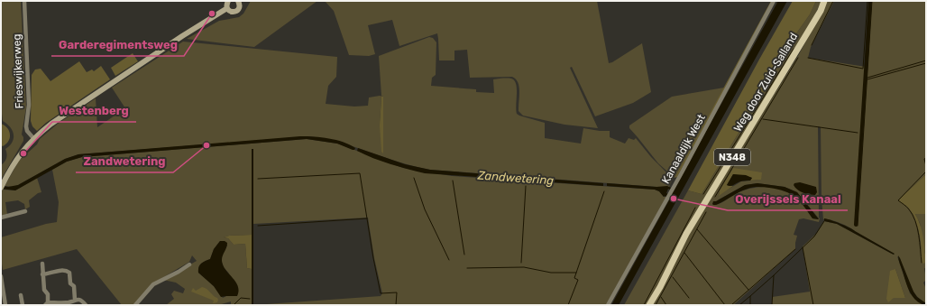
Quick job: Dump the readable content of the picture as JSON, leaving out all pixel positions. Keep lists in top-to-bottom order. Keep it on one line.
{"streets":{"main road":["Weg door Zuid-Salland","N348"],"street":["Frieswijkerweg","Kanaaldijk West"]},"water":["Zandwetering"],"places":["Garderegimentsweg","Zandwetering","Westenberg","Overijssels Kanaal"]}
